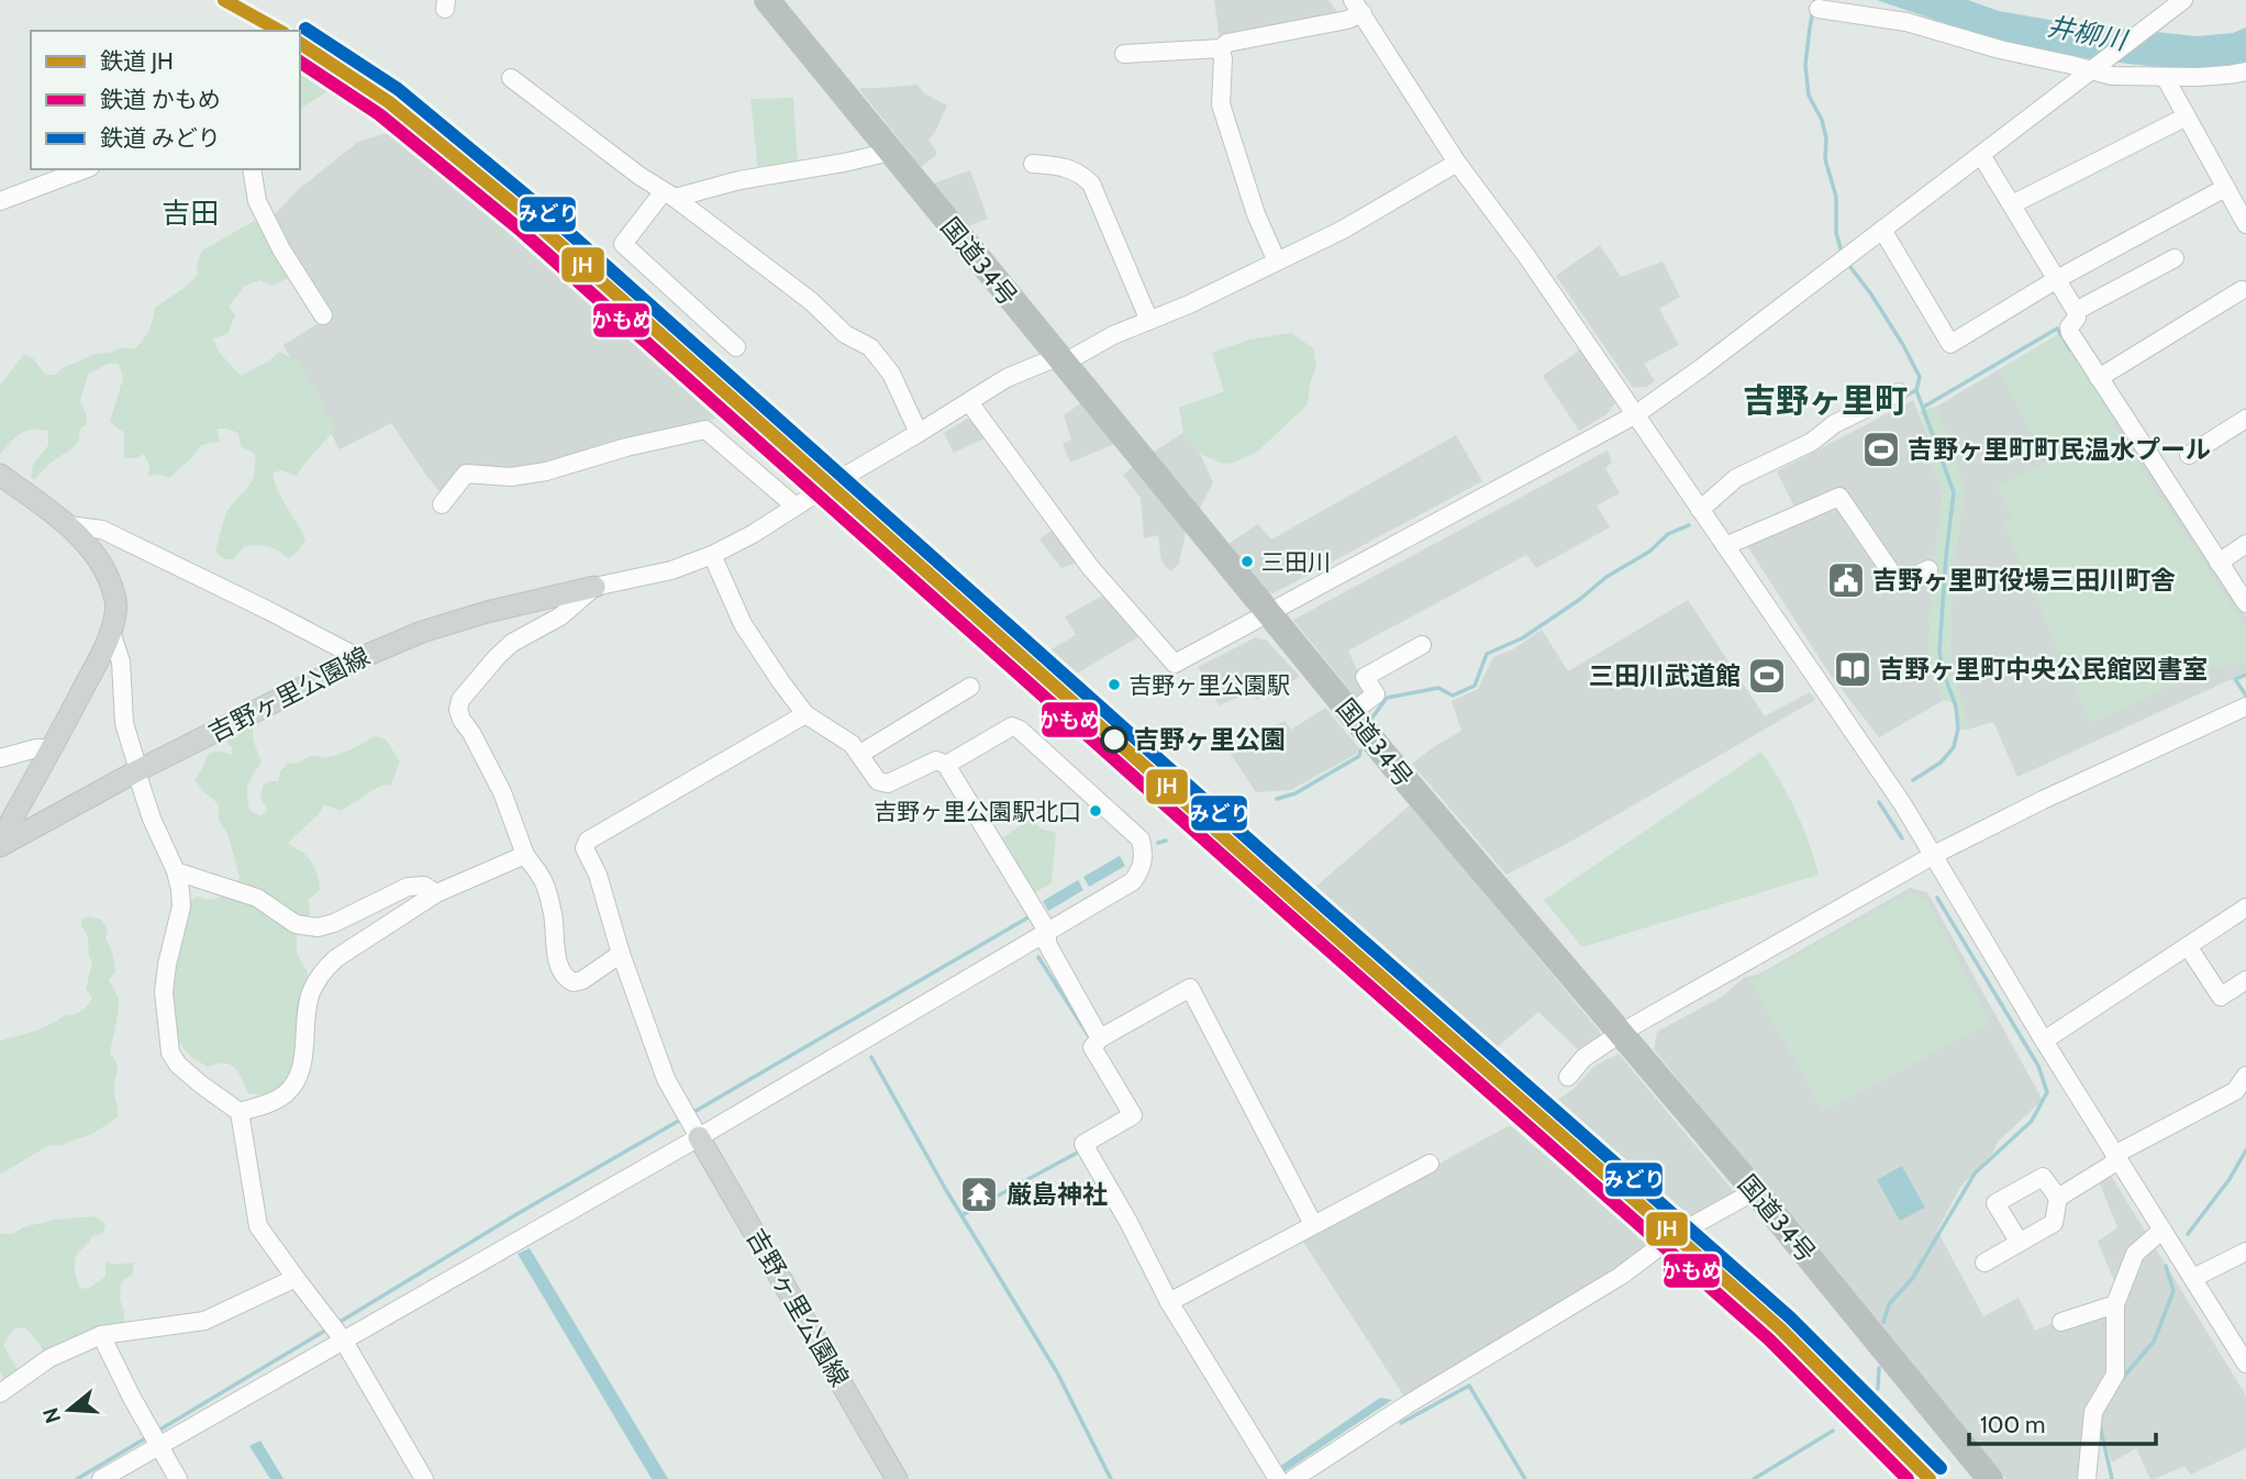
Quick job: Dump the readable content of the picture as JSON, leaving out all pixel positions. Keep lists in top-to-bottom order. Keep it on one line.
{"streets":{"highway":["国道34号"],"main road":["吉野ヶ里公園線"]},"districts":["吉田","吉野ヶ里町"],"water":["井柳川"],"places":{"sports":["吉野ヶ里町町民温水プール","三田川武道館"],"other":["三田川","吉野ヶ里公園駅","吉野ヶ里公園","吉野ヶ里公園駅北口"],"public building":["吉野ヶ里町役場三田川町舎"],"library":["吉野ヶ里町中央公民館図書室"],"temple":["厳島神社"]},"lines":["rail line JH","rail line みどり","rail line かもめ"],"legend":["鉄道 JH","鉄道 かもめ","鉄道 みどり"],"scale_bar":"100 m","north":"left"}
